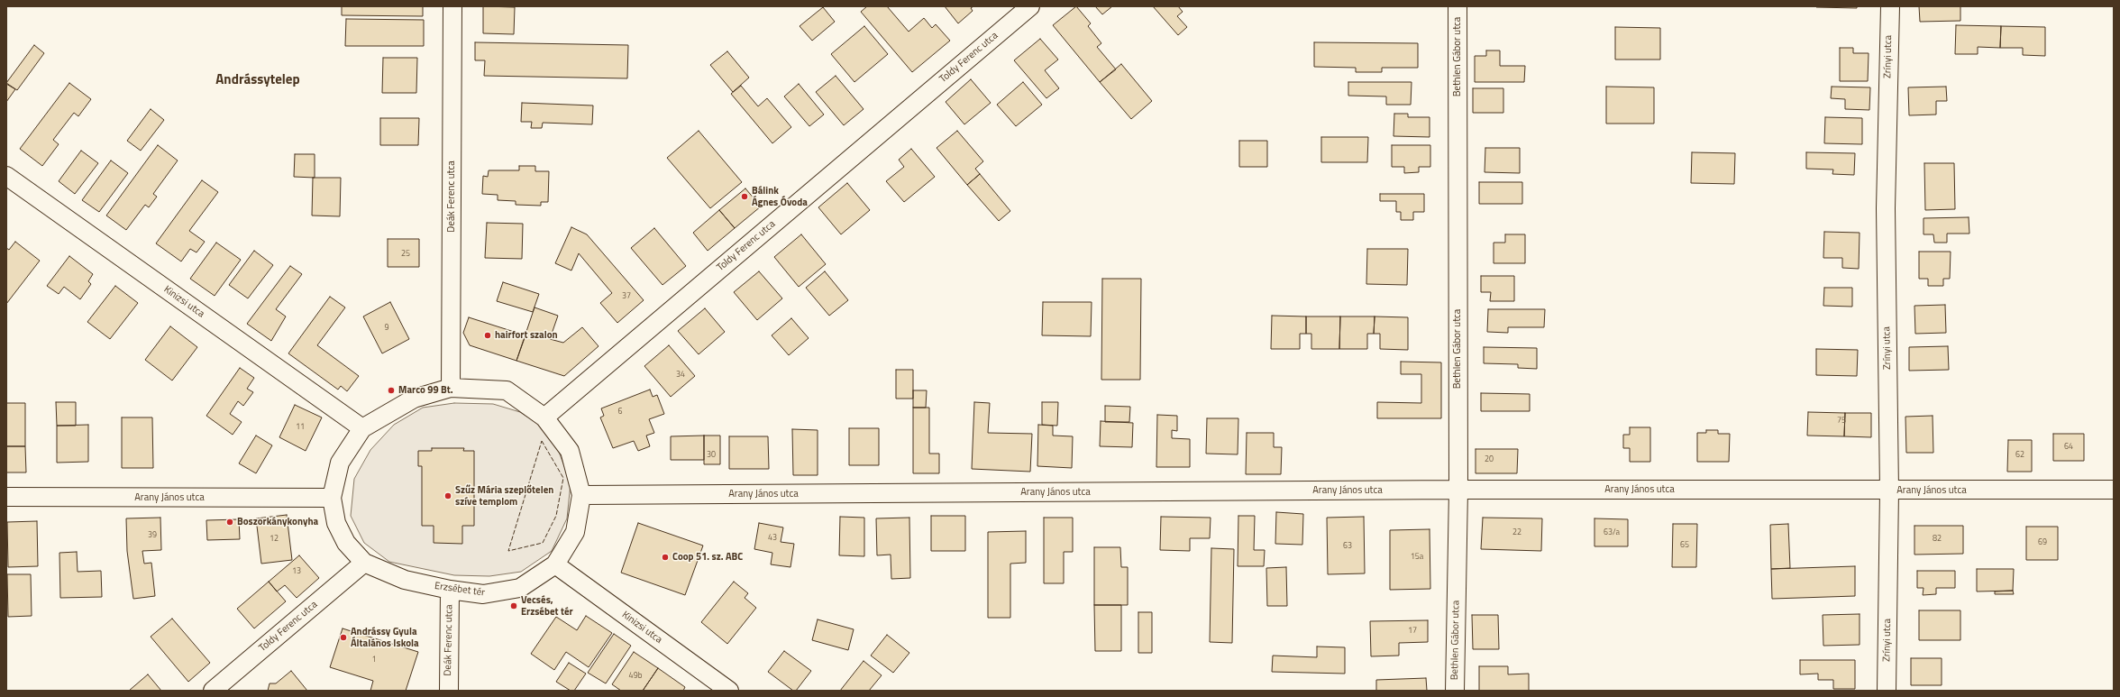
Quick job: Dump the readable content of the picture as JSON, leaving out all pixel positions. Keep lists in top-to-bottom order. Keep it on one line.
{"streets":{"street":["Bethlen Gábor utca","Zrínyi utca","Toldy Ferenc utca","Deák Ferenc utca","Kinizsi utca","Arany János utca","Erzsébet tér"]},"crossings":[["Bethlen Gábor utca","Arany János utca"],["Zrínyi utca","Arany János utca"],["Toldy Ferenc utca","Erzsébet tér"],["Deák Ferenc utca","Erzsébet tér"],["Kinizsi utca","Erzsébet tér"],["Arany János utca","Erzsébet tér"]],"districts":["Andrássytelep"],"places":["Bálink Ágnes Óvoda","hairfort szalon","Marco 99 Bt.","Szűz Mária szeplőtelen szíve templom","Boszorkánykonyha","Coop 51. sz. ABC","Vecsés, Erzsébet tér","Andrássy Gyula Általános Iskola"],"house_numbers":["25","37","9","34","6","75","11","64","30","62","20","22","63/a","39","43","12","82","69","65","63","15a","13","17","1","49b"]}
